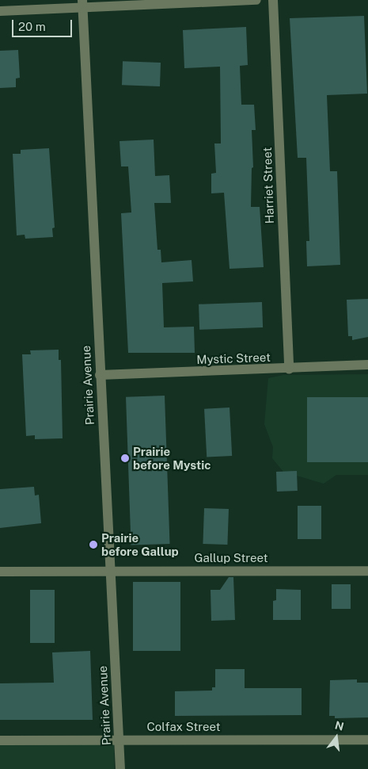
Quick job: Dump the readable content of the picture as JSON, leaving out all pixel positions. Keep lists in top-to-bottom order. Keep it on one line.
{"streets":{"street":["Harriet Street","Mystic Street","Prairie Avenue","Gallup Street","Colfax Street"]},"crossings":[["Harriet Street","Mystic Street"],["Mystic Street","Prairie Avenue"],["Prairie Avenue","Gallup Street"],["Prairie Avenue","Colfax Street"]],"places":["Prairie before Mystic","Prairie before Gallup"],"scale_bar":"20 m","north":"top"}
